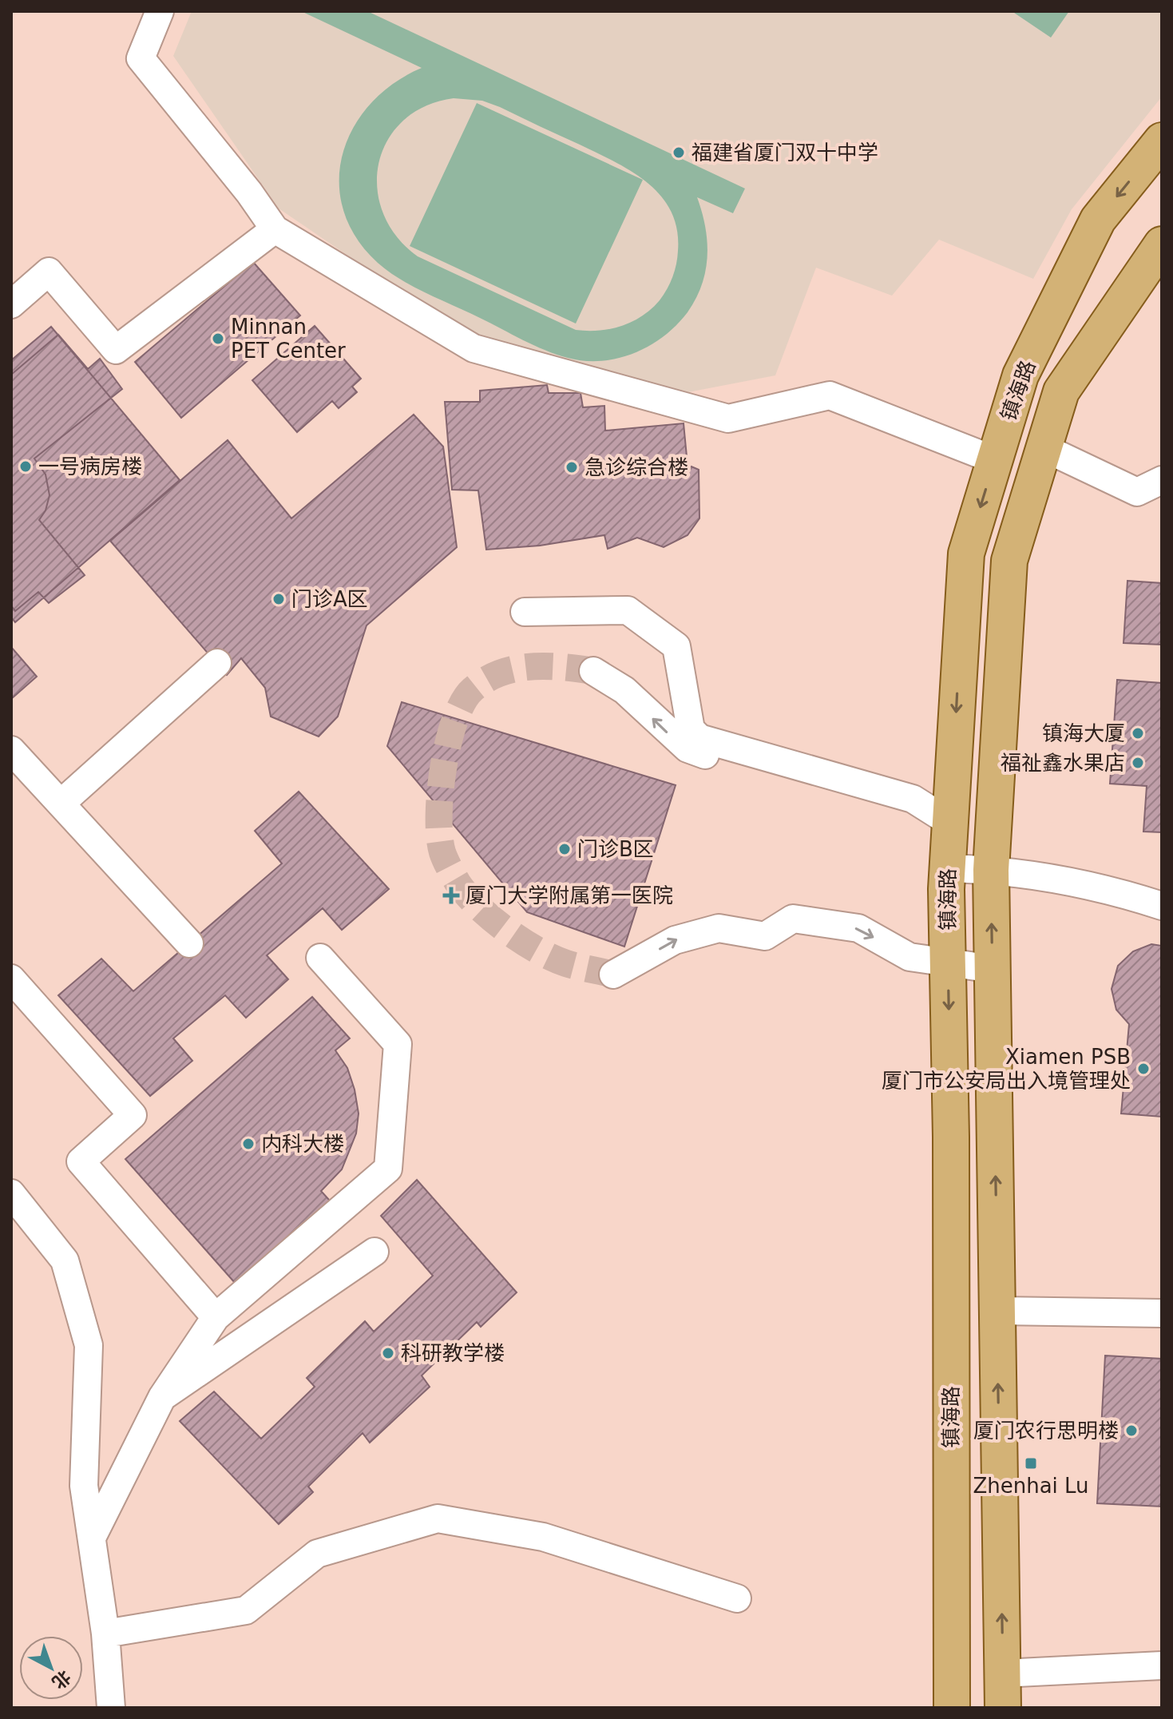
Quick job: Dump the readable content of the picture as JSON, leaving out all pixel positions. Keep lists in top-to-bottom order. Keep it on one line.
{"streets":{"main road":["镇海路"]},"places":{"other":["福建省厦门双十中学","Minnan PET Center","一号病房楼","急诊综合楼","门诊A区","镇海大厦","福祉鑫水果店","门诊B区","Xiamen PSB 厦门市公安局出入境管理处","内科大楼","科研教学楼","厦门农行思明楼"],"health":["厦门大学附属第一医院"],"transit":["Zhenhai Lu"]},"north":"bottom right"}
